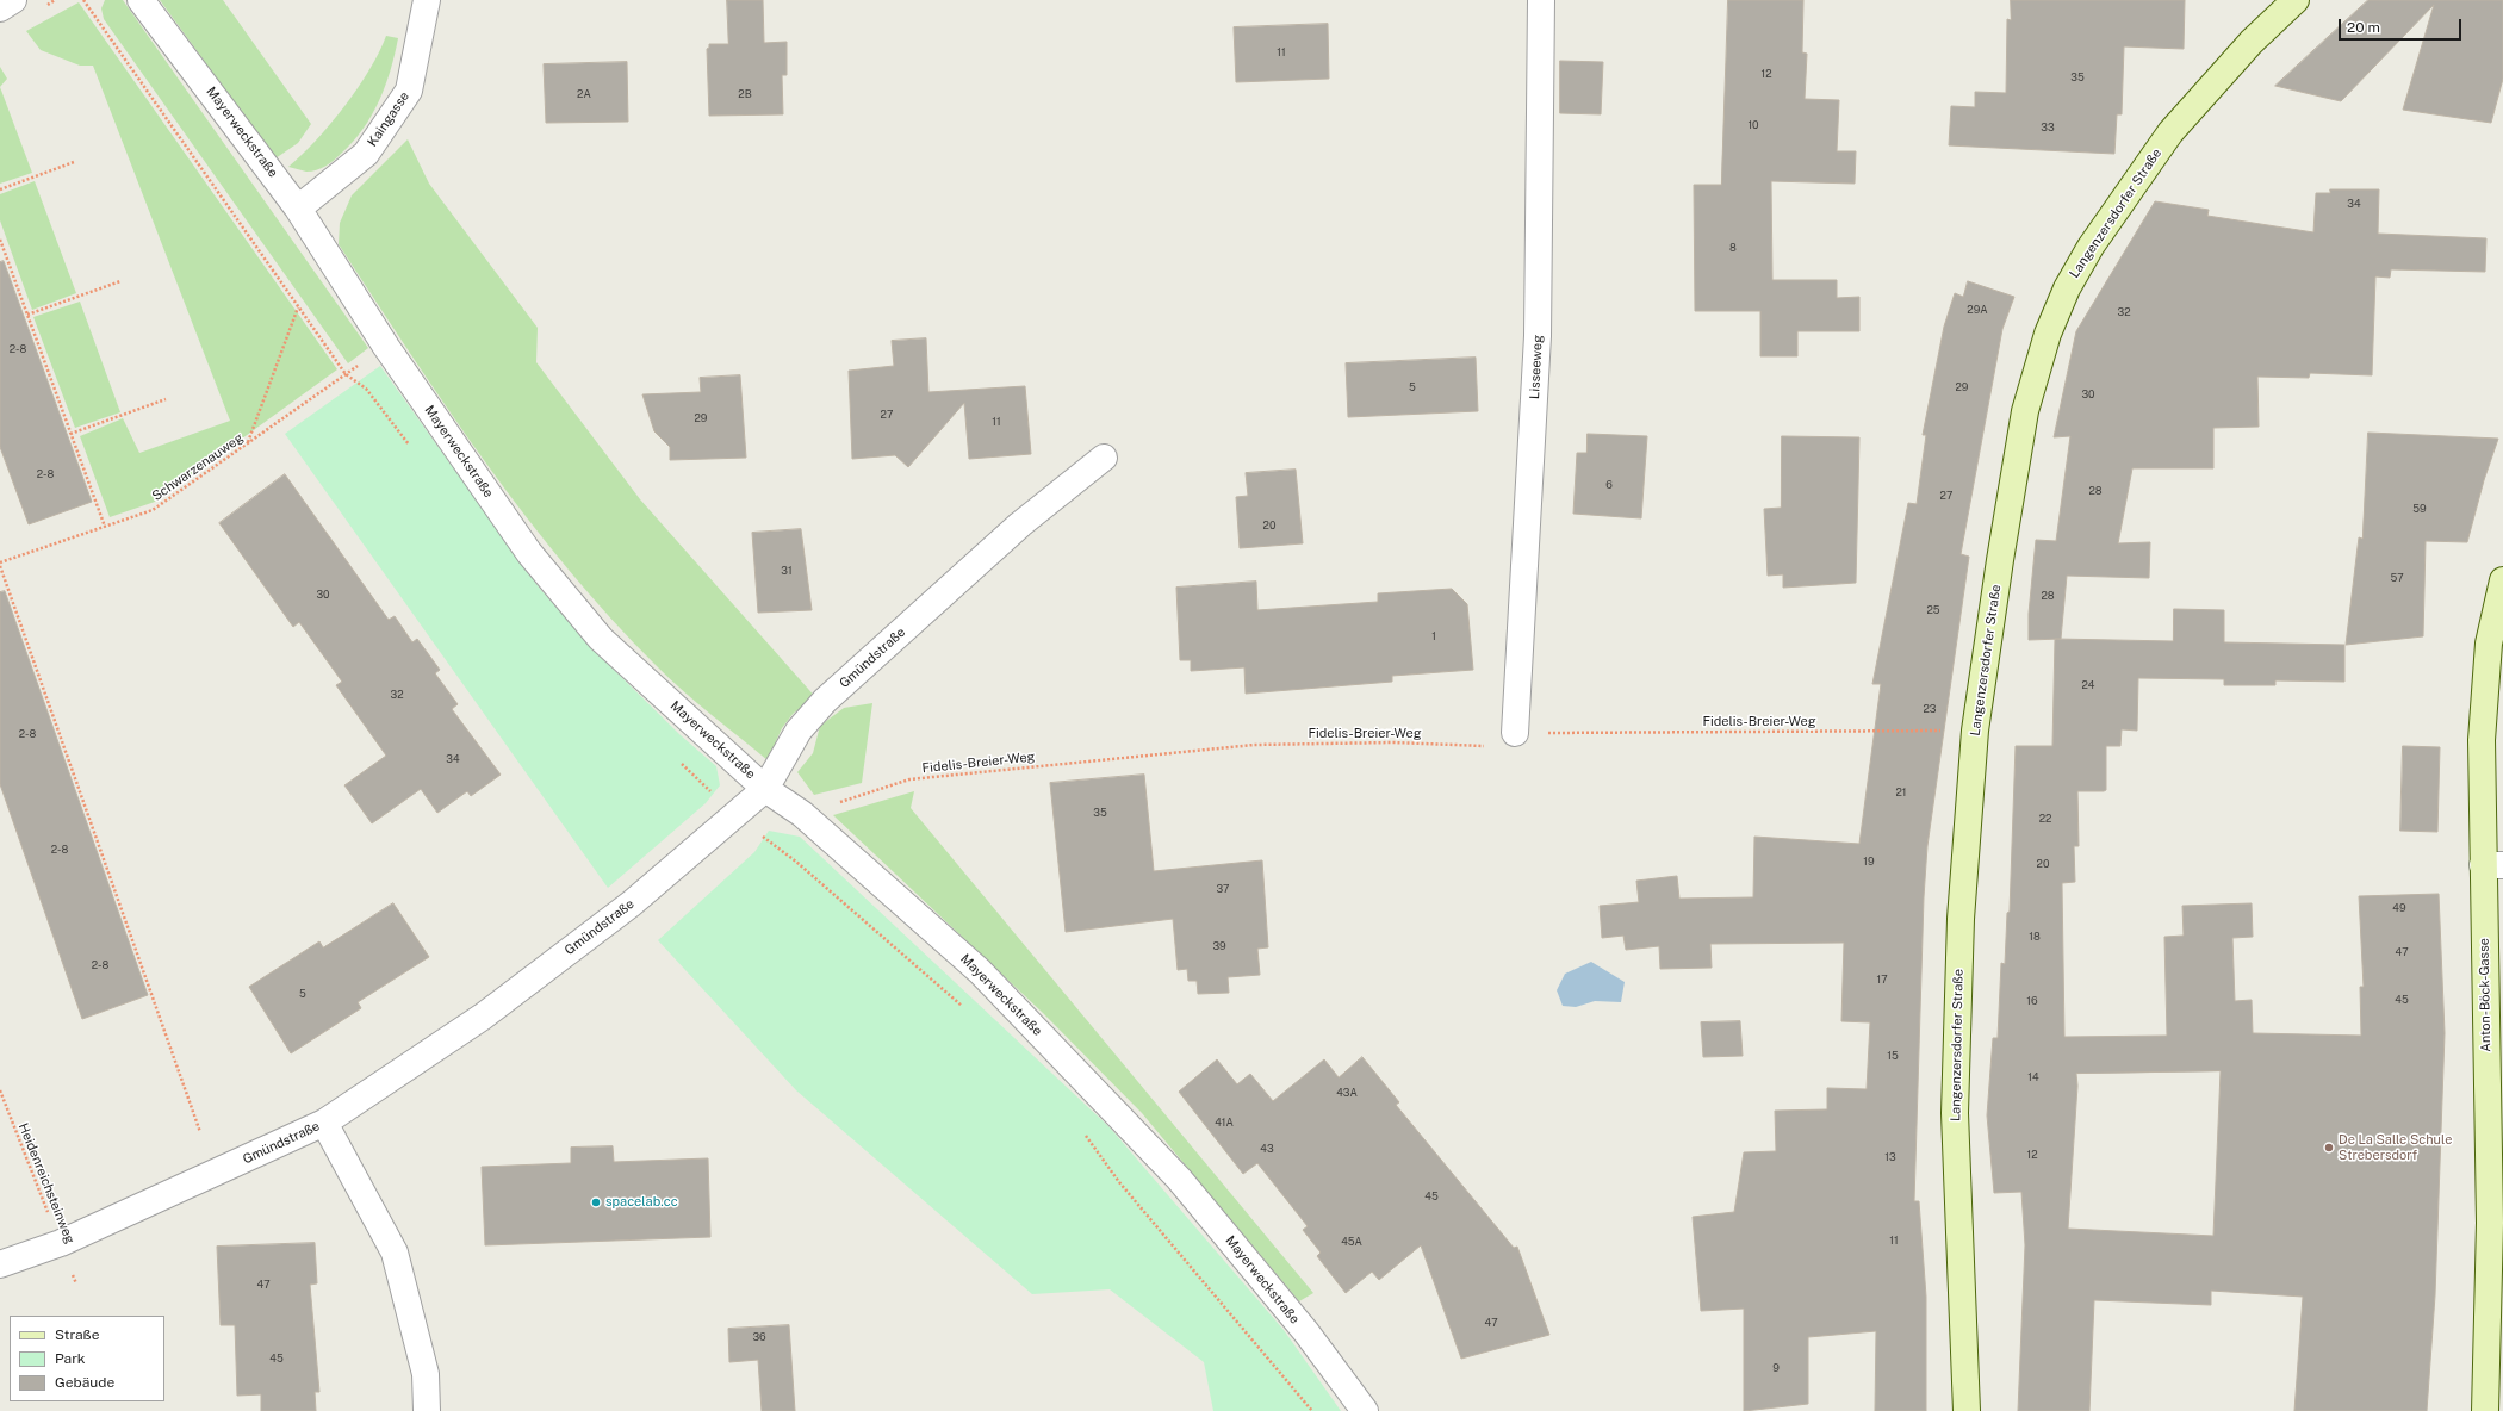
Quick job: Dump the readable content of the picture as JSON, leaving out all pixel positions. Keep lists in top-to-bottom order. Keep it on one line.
{"streets":{"main road":["Langenzersdorfer Straße","Anton-Böck-Gasse"],"street":["Kaingasse","Mayerweckstraße","Lisseeweg","Gmündstraße"],"path":["Schwarzenauweg","Fidelis-Breier-Weg","Heidenreichsteinweg"]},"crossings":[["Kaingasse","Mayerweckstraße"],["Mayerweckstraße","Schwarzenauweg"],["Mayerweckstraße","Gmündstraße"],["Mayerweckstraße","Fidelis-Breier-Weg"],["Langenzersdorfer Straße","Fidelis-Breier-Weg"],["Lisseeweg","Fidelis-Breier-Weg"],["Gmündstraße","Heidenreichsteinweg"]],"places":["De La Salle Schule Strebersdorf","spacelab.cc"],"house_numbers":["11","12","35","2A","2B","10","33","34","8","29A","32","2-8","5","29","30","27","29","11","2-8","6","28","27","59","20","31","57","30","28","25","1","24","32","23","2-8","34","21","35","22","2-8","19","20","37","49","18","39","47","2-8","17","5","45","16","15","14","43A","41A","43","12","13","45","11","45A","47","47","36","45","9"],"legend":["Straße","Park","Gebäude"],"scale_bar":"20 m"}
